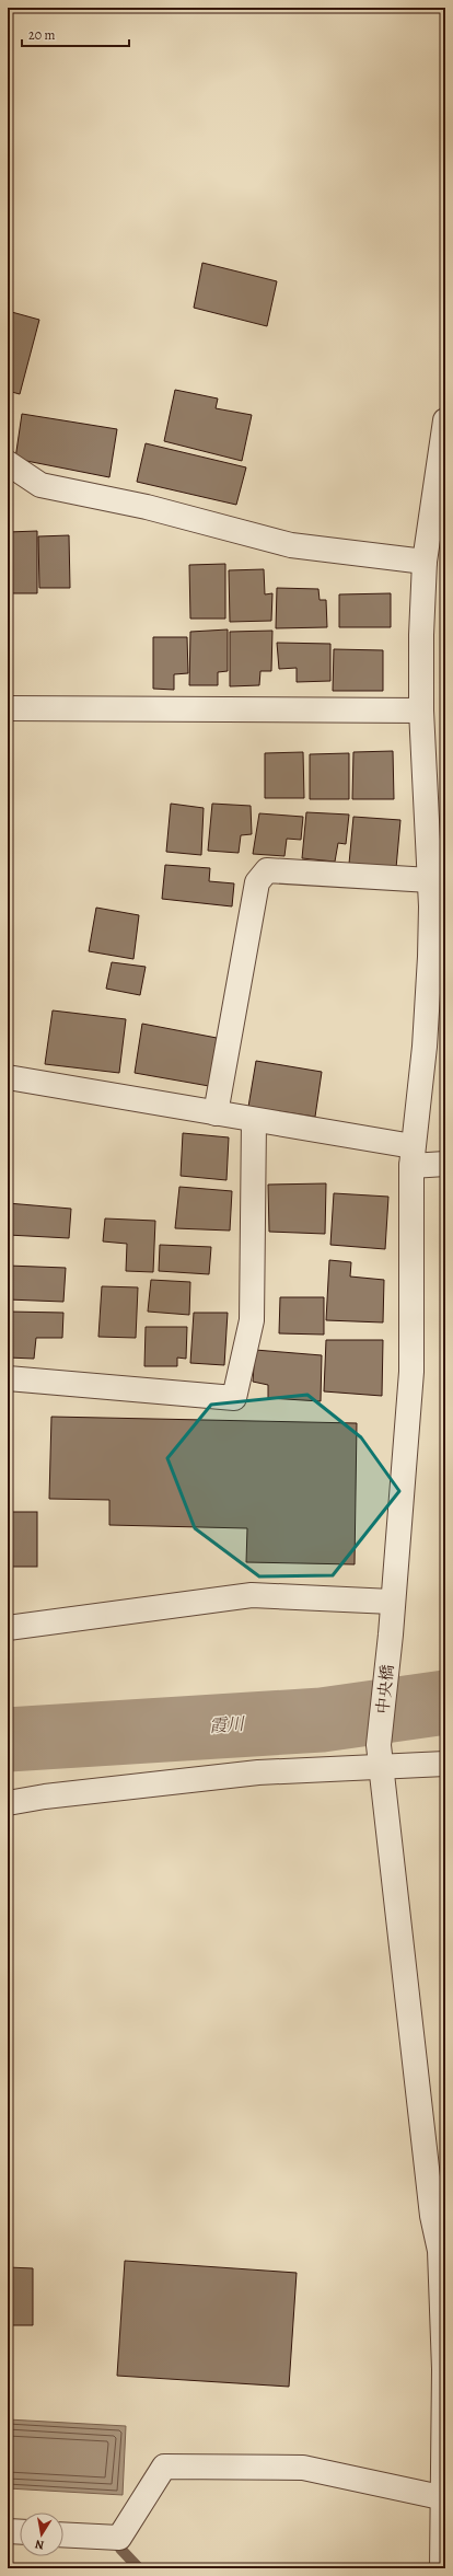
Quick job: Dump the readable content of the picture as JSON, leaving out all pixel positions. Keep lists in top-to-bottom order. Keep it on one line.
{"streets":{"street":["中央橋"]},"water":["霞川"],"scale_bar":"20 m","north":"bottom"}
